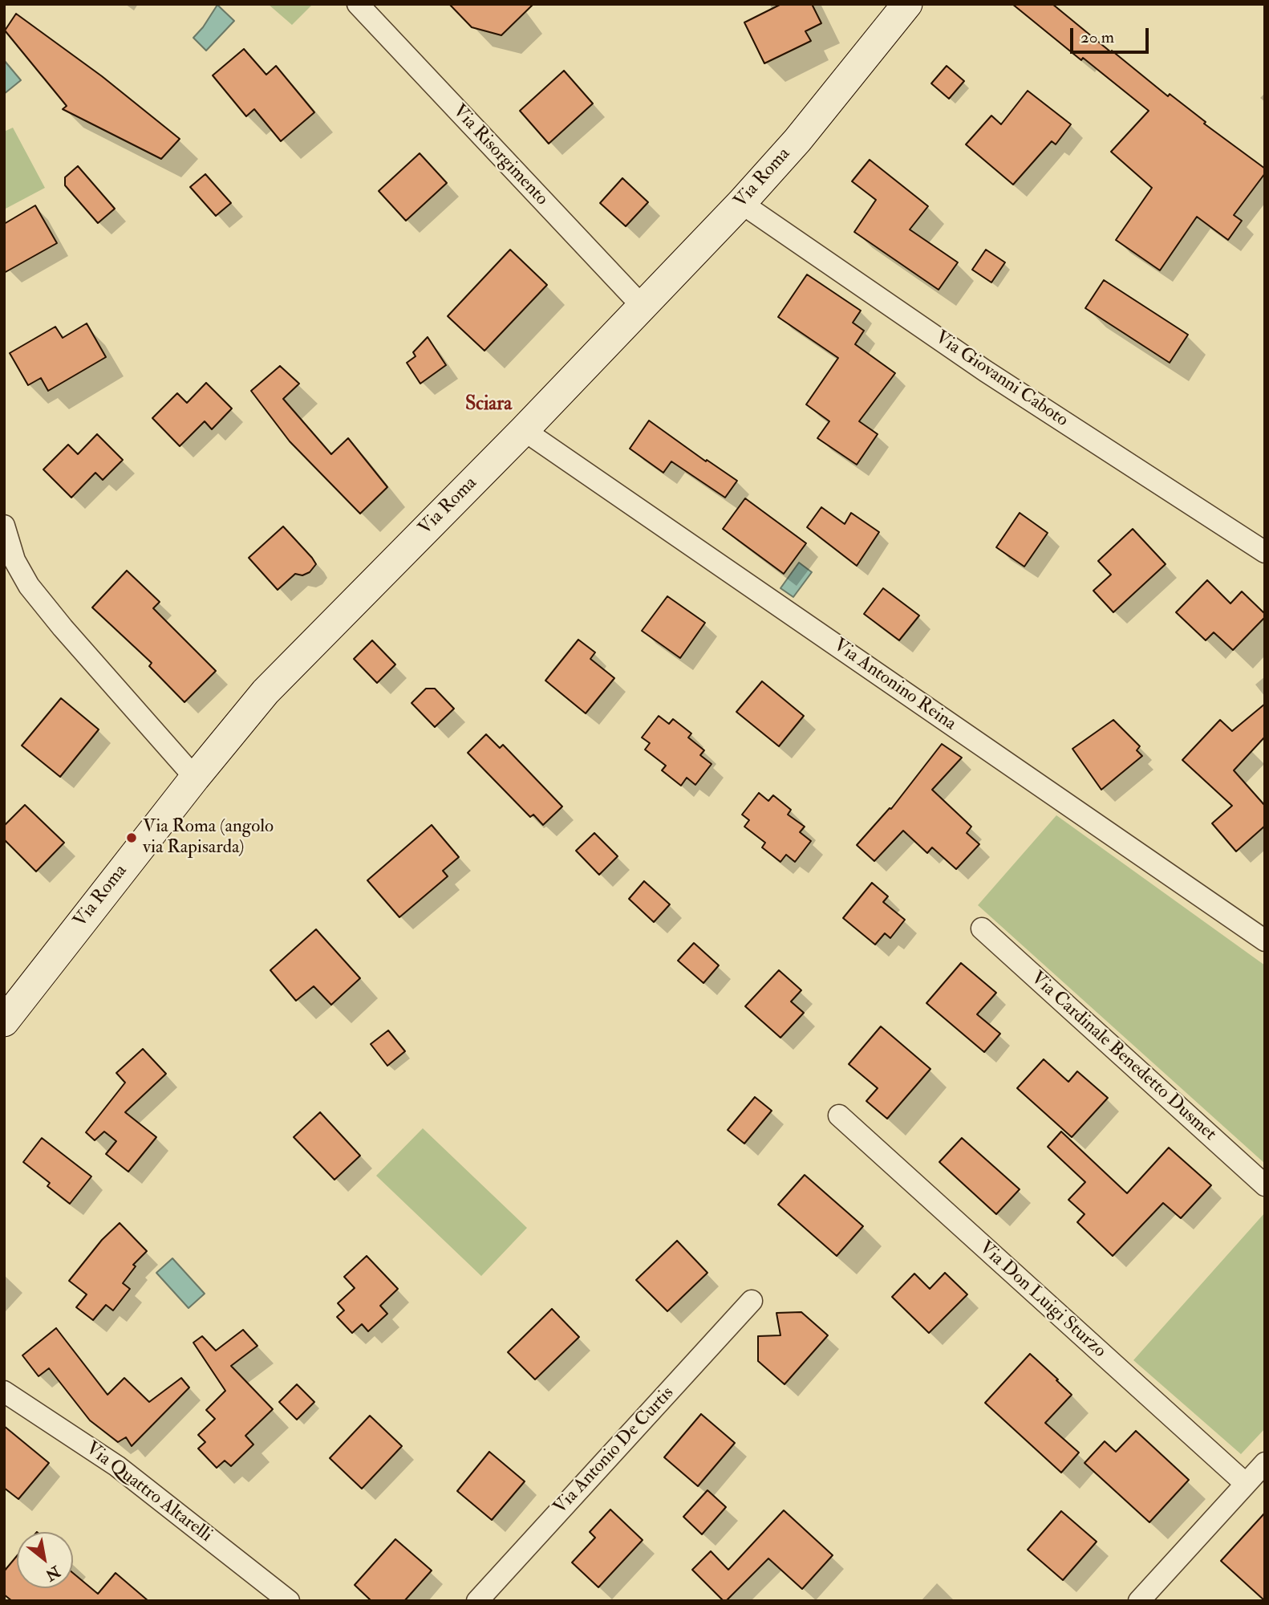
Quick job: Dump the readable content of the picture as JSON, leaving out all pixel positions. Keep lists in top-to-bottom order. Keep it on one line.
{"streets":{"main road":["Via Roma"],"street":["Via Risorgimento","Via Giovanni Caboto","Via Antonino Reina","Via Cardinale Benedetto Dusmet","Via Don Luigi Sturzo","Via Antonio De Curtis","Via Quattro Altarelli"]},"crossings":[["Via Risorgimento","Via Roma"],["Via Roma","Via Giovanni Caboto"],["Via Roma","Via Antonino Reina"]],"districts":["Sciara"],"places":["Via Roma (angolo via Rapisarda)"],"scale_bar":"20 m","north":"bottom right"}
